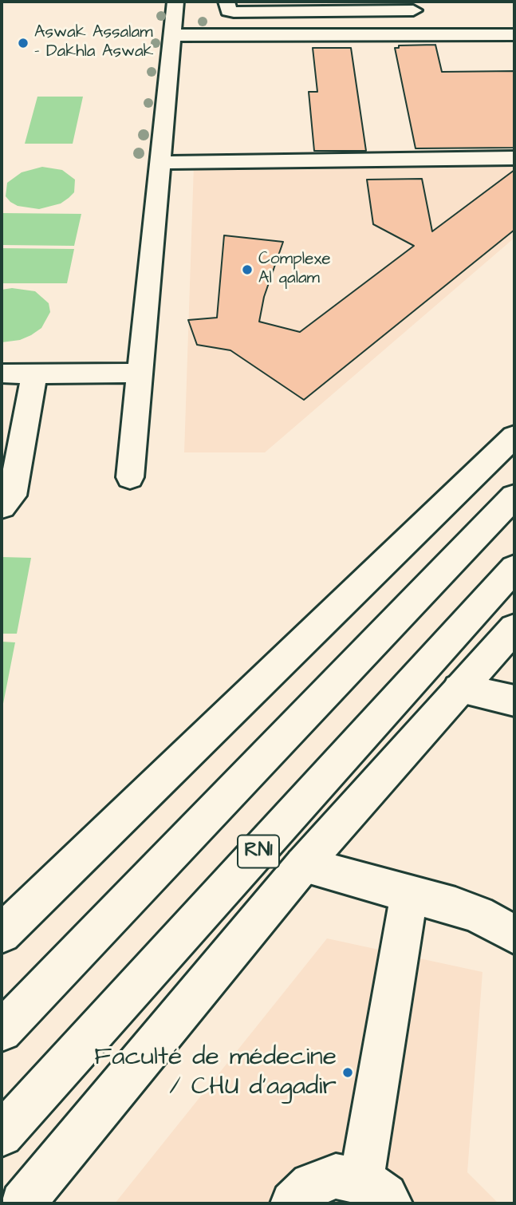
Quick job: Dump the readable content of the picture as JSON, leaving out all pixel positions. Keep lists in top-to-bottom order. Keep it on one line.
{"streets":{"main road":["RN1"]},"places":["Aswak Assalam - Dakhla Aswak","Complexe Al qalam","Faculté de médecine / CHU d'agadir"]}
